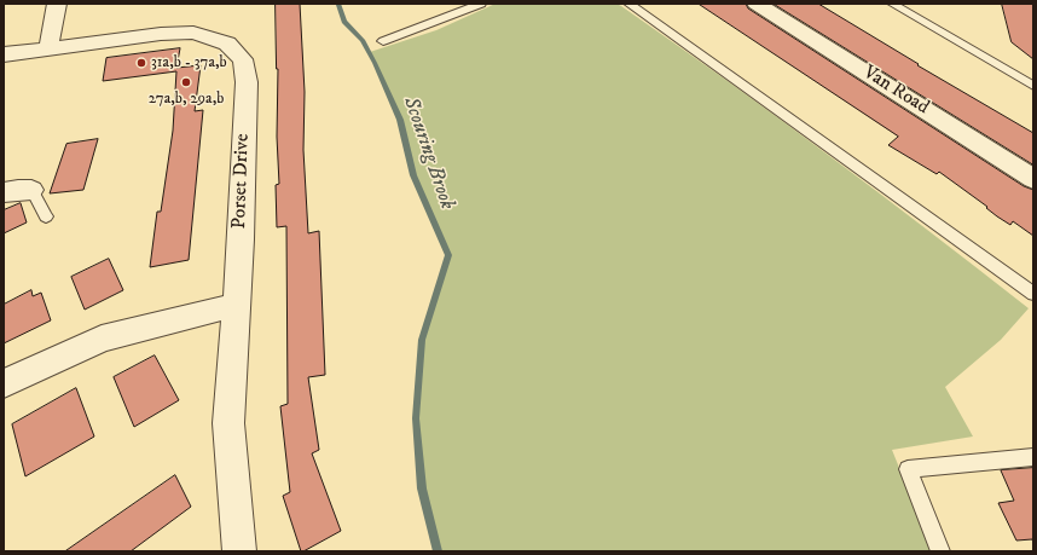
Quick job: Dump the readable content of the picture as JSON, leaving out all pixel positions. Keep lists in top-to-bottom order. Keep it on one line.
{"streets":{"street":["Van Road","Porset Drive"]},"water":["Scouring Brook"],"places":["31a,b - 37a,b","27a,b, 29a,b"]}
